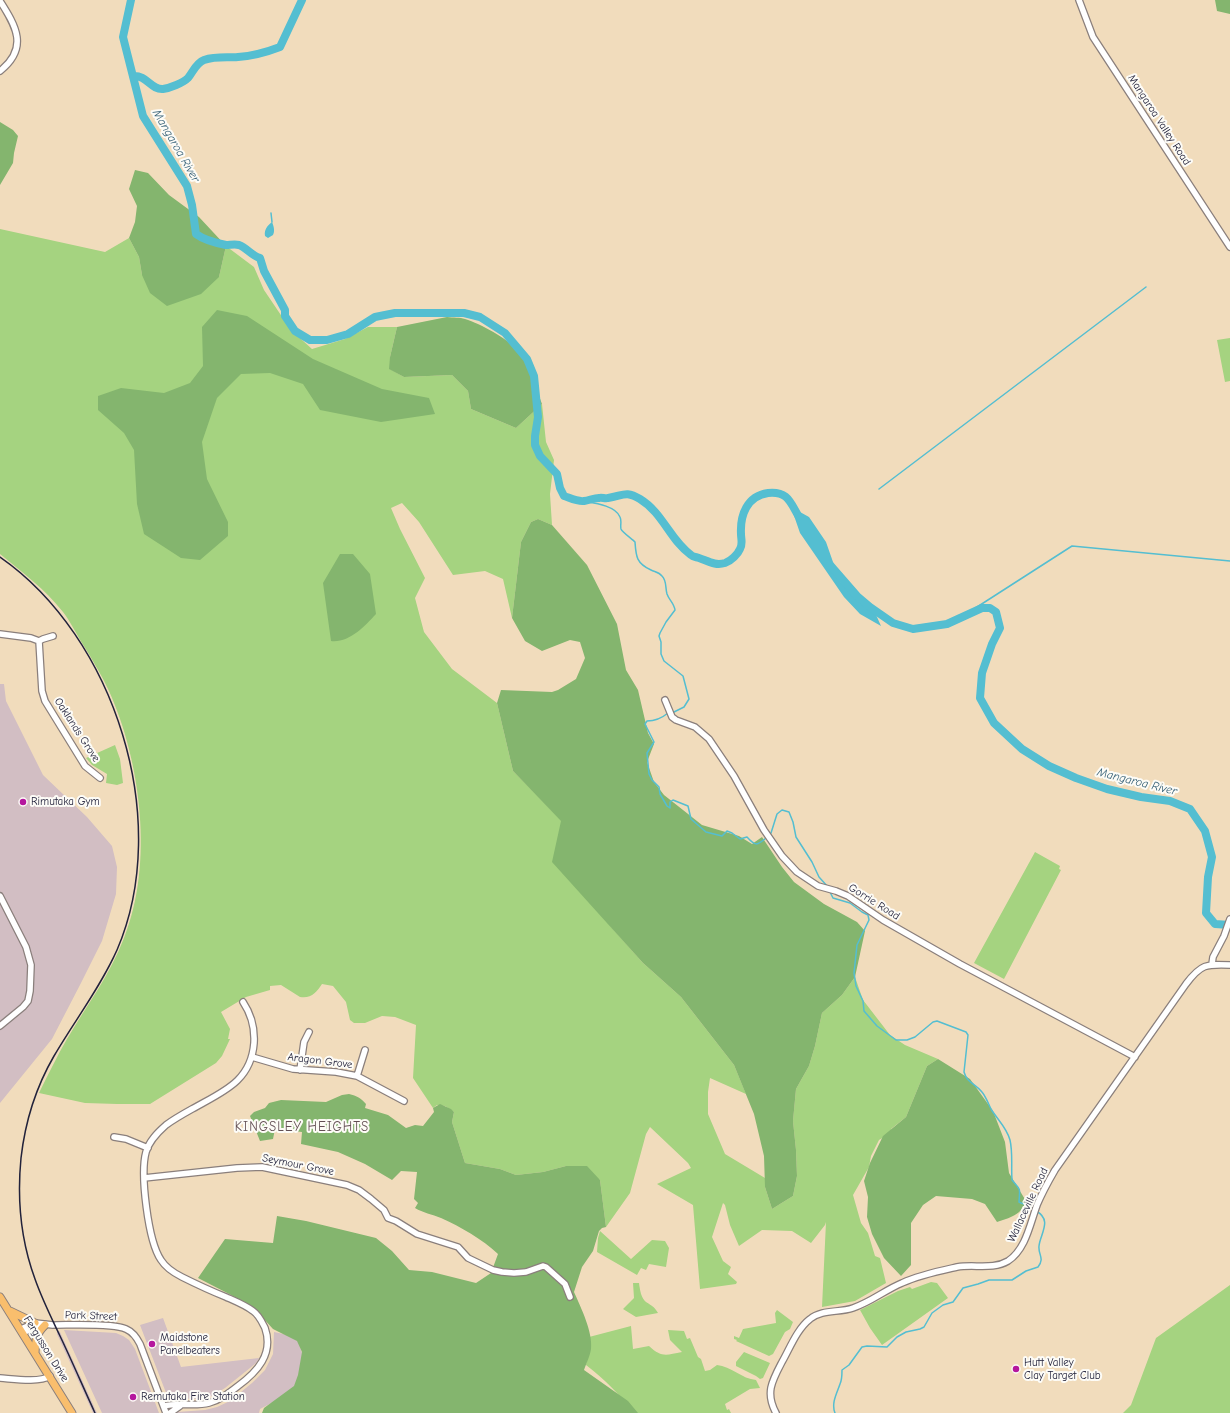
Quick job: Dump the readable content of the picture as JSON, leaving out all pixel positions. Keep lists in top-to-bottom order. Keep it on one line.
{"streets":{"main road":["Fergusson Drive"],"street":["Mangaroa Valley Road","Oaklands Grove","Gorrie Road","Aragon Grove","Seymour Grove","Wallaceville Road","Park Street"]},"crossings":[["Gorrie Road","Wallaceville Road"],["Park Street","Fergusson Drive"]],"districts":["KINGSLEY HEIGHTS"],"water":["Mangaroa River"],"places":["Rimutaka Gym","Maidstone Panelbeaters","Hutt Valley Clay Target Club","Remutaka Fire Station"]}
